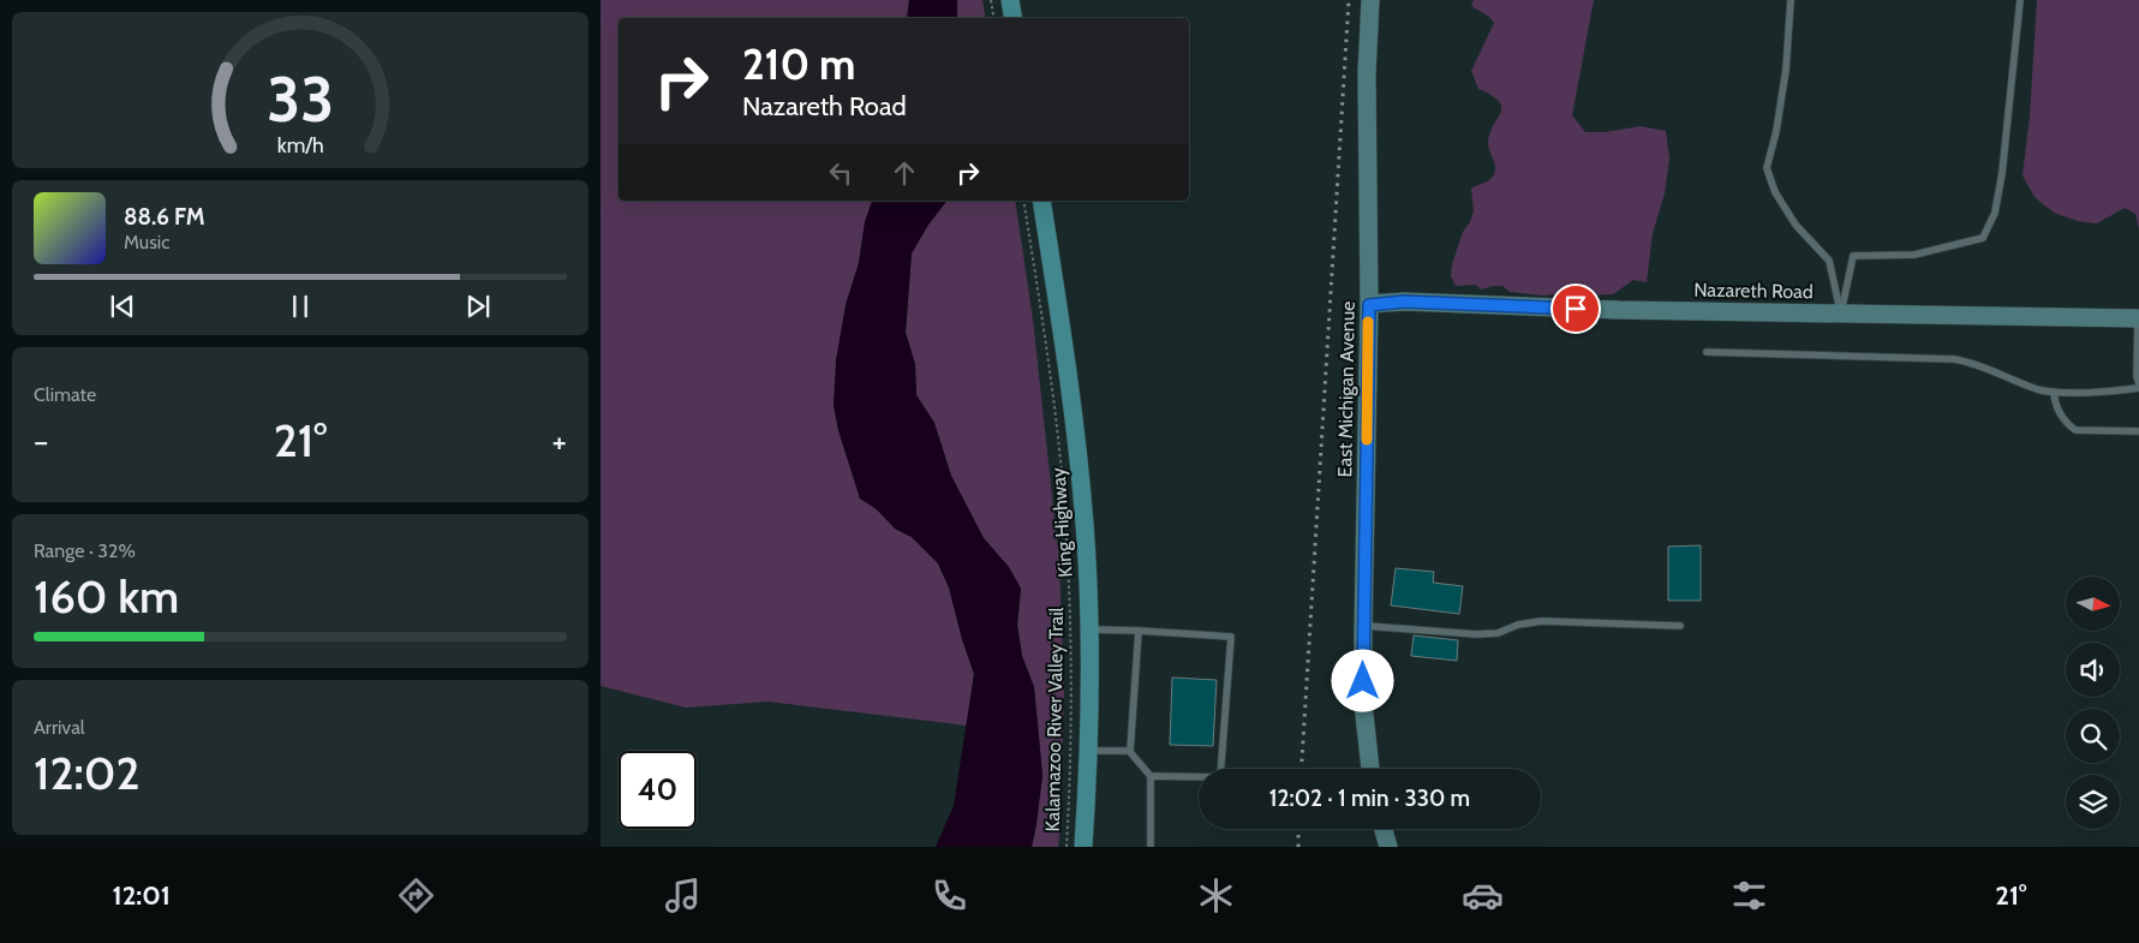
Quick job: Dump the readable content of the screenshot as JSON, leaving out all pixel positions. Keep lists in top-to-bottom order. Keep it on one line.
{"streets":{"main road":["King Highway"],"street":["Nazareth Road","East Michigan Avenue"],"path":["Kalamazoo River Valley Trail"]},"crossings":[["Nazareth Road","East Michigan Avenue"]],"north":"right","page":{"turn":["210 m","Nazareth Road"],"song":["88.6 FM","Music"],"tile":["Climate",["Range · 32%","160 km"],["Arrival","12:02"]],"heat":["−","21°","+"],"limit":"40","trip":"12:02 · 1 min · 330 m","tabs":["12:01","21°"],"gauge":["33","km/h"]}}
